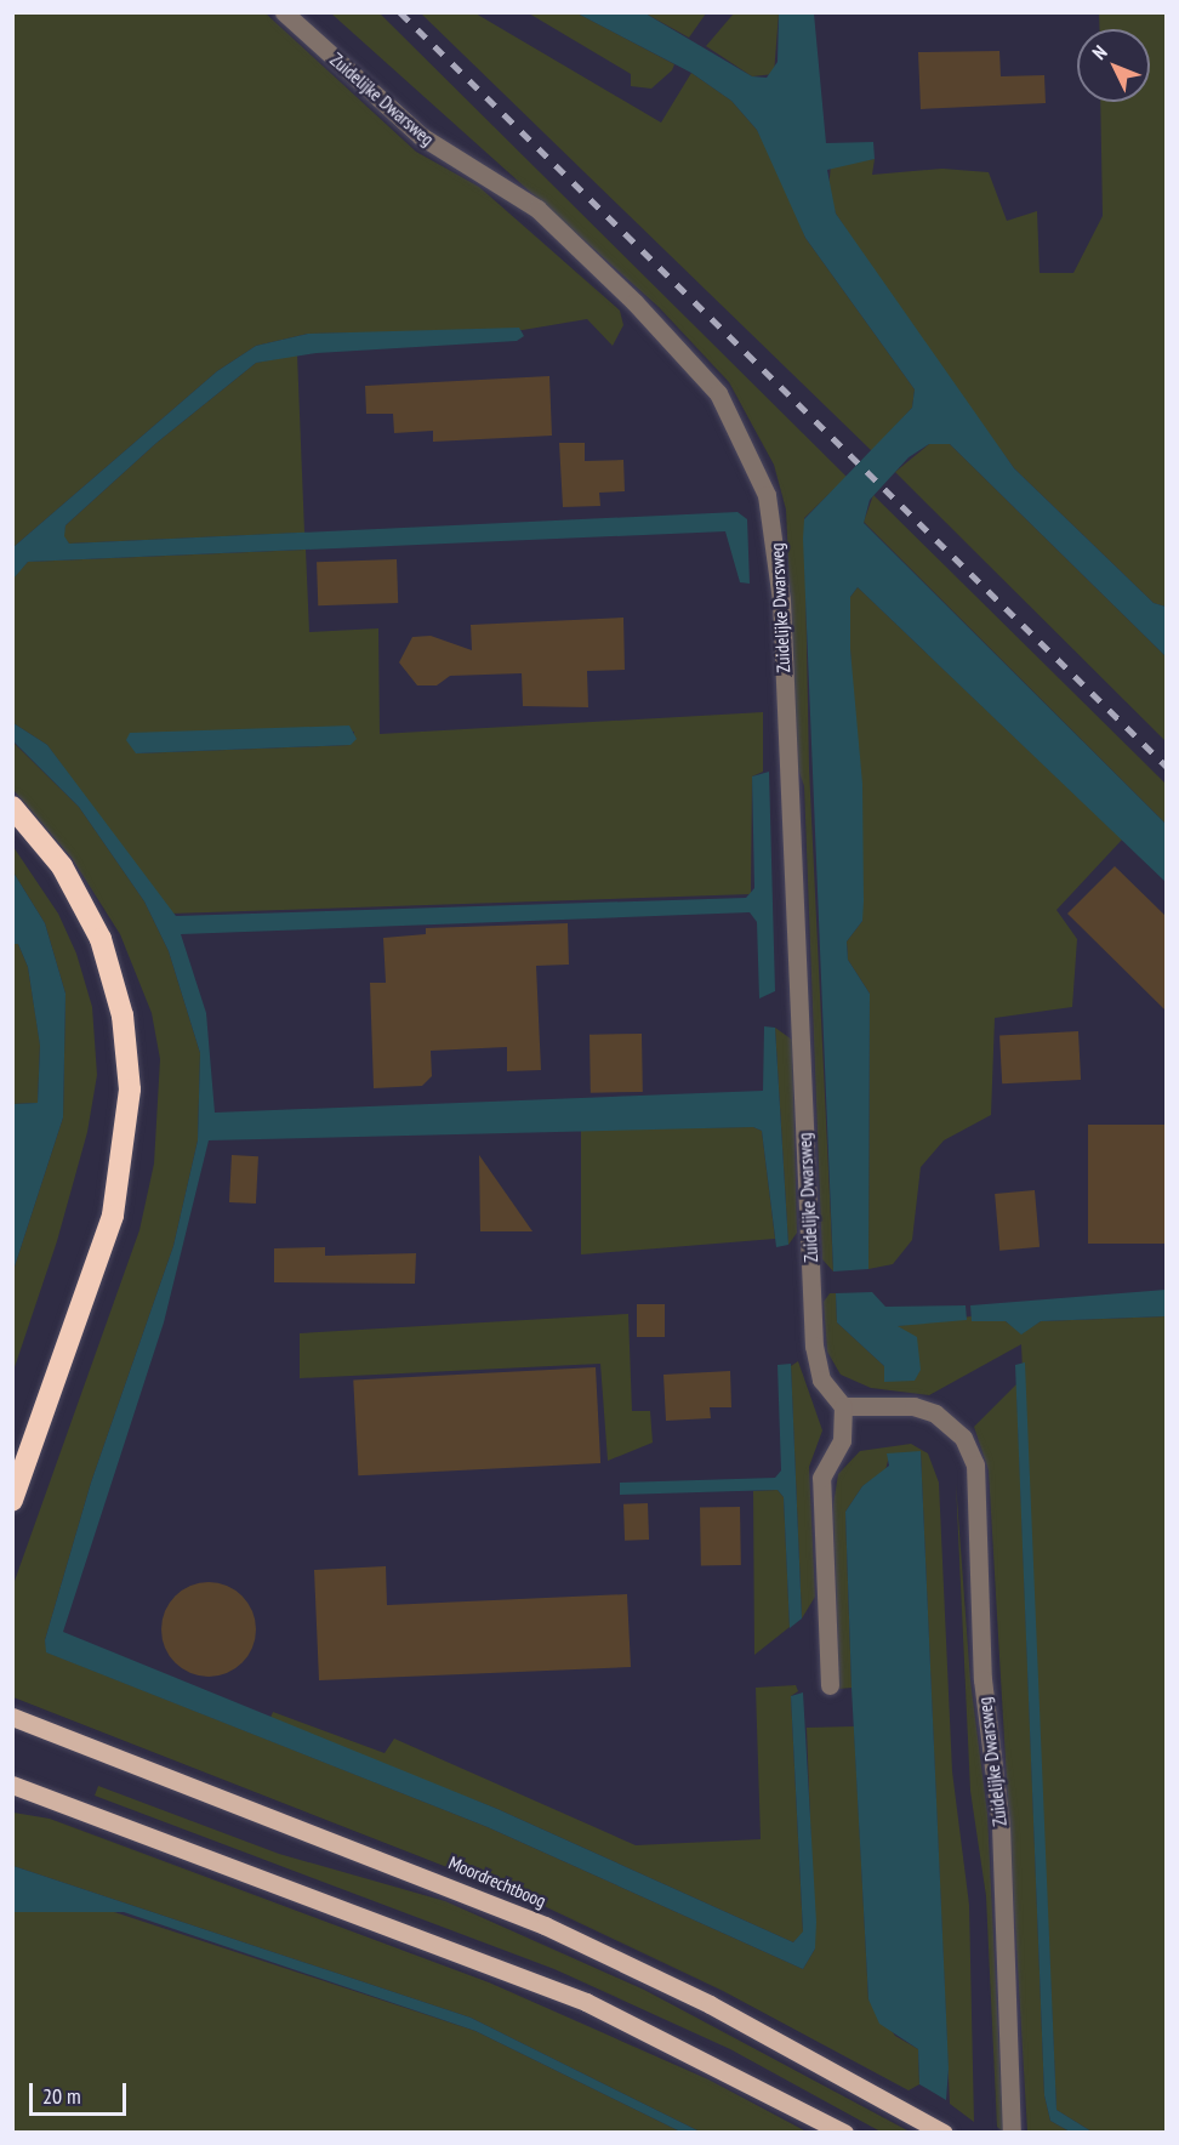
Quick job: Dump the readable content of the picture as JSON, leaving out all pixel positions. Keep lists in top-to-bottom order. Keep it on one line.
{"streets":{"main road":["Moordrechtboog"],"street":["Zuidelijke Dwarsweg"]},"scale_bar":"20 m","north":"top left"}
